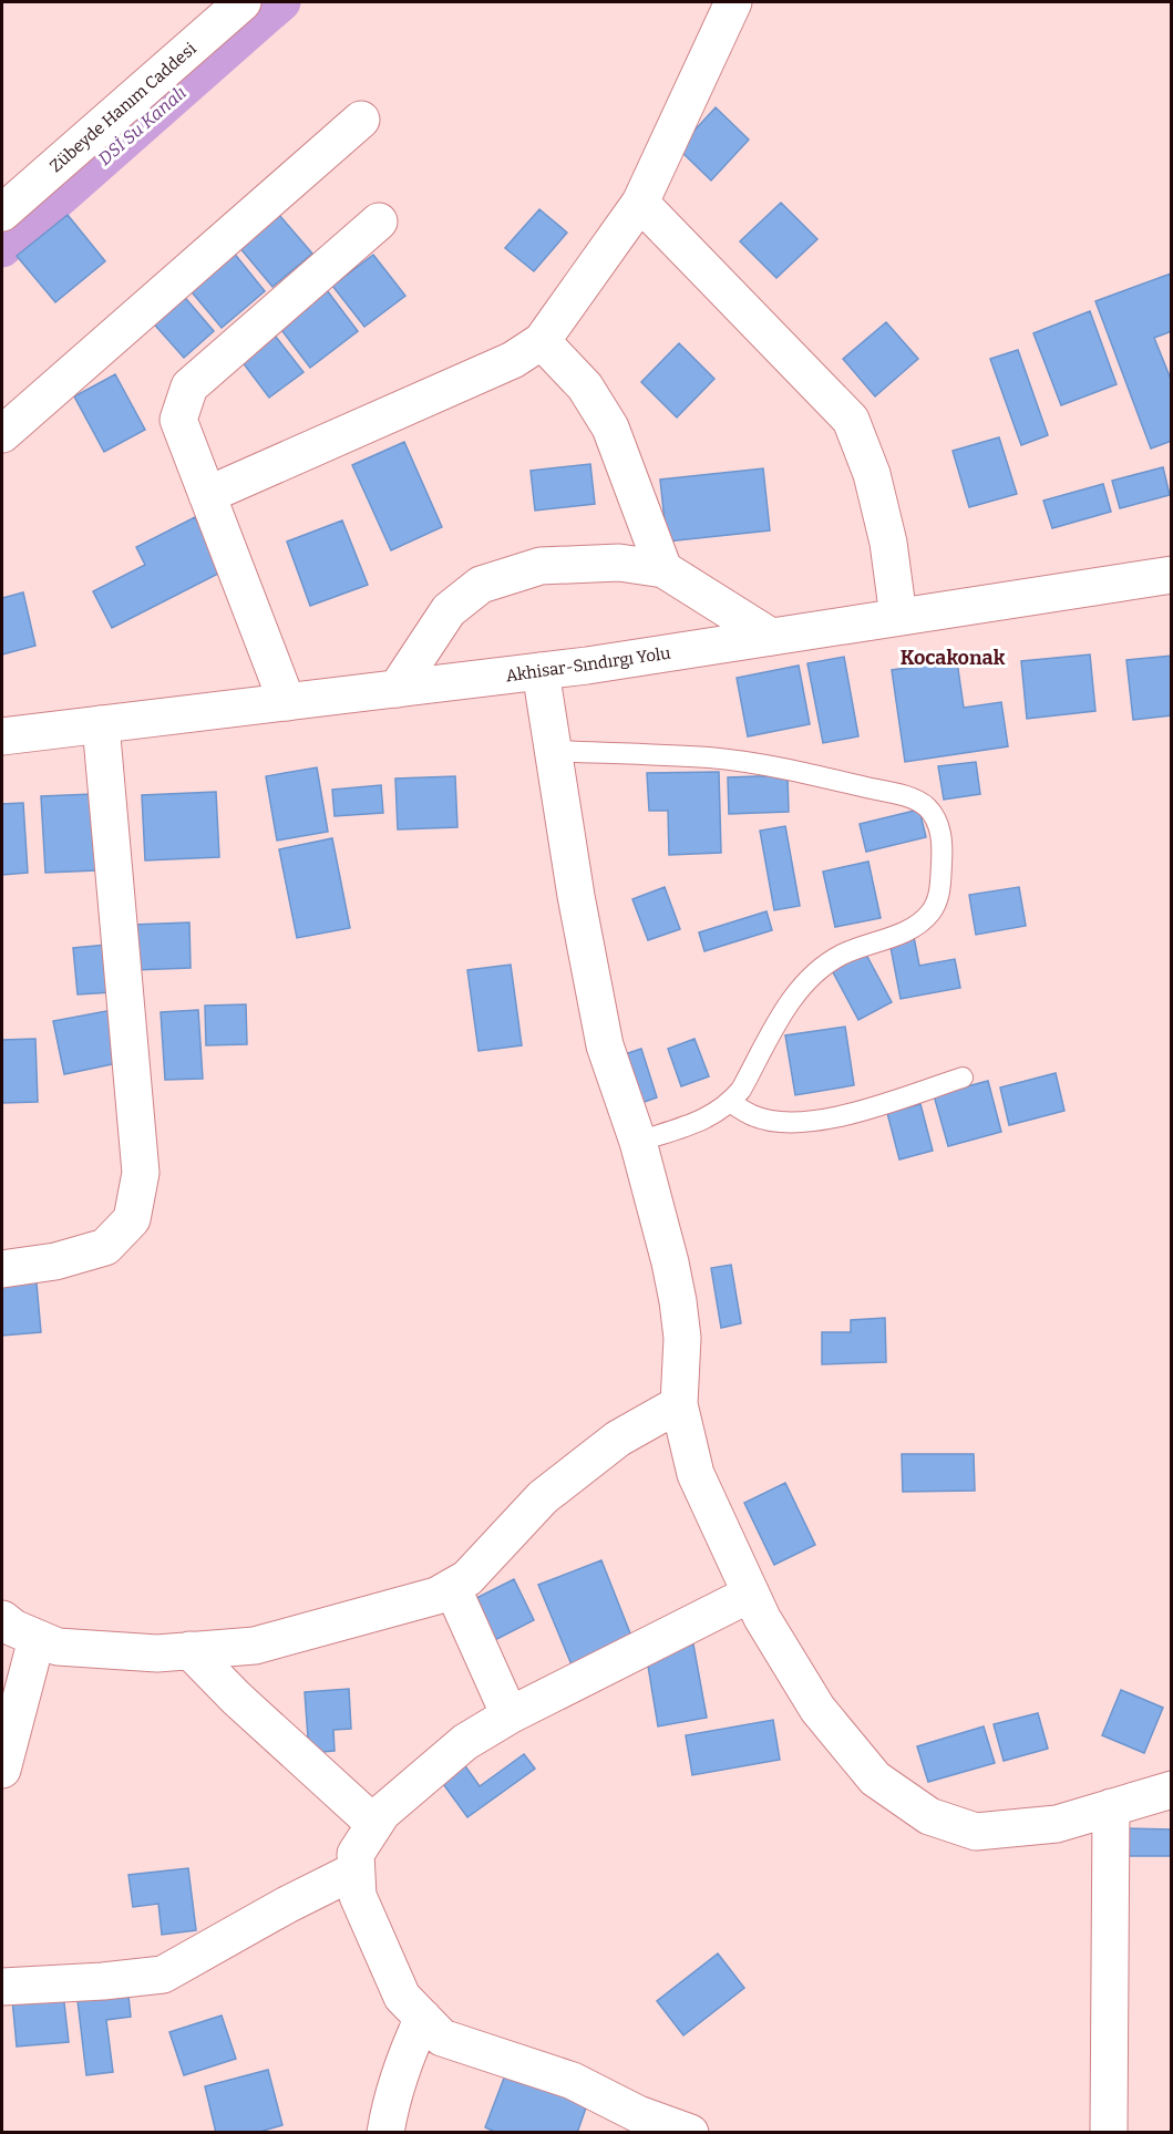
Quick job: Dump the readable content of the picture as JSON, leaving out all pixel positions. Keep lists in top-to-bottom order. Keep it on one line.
{"streets":{"street":["Zübeyde Hanım Caddesi","Akhisar-Sındırgı Yolu"]},"districts":["Kocakonak"],"water":["DSİ Su Kanalı"]}
